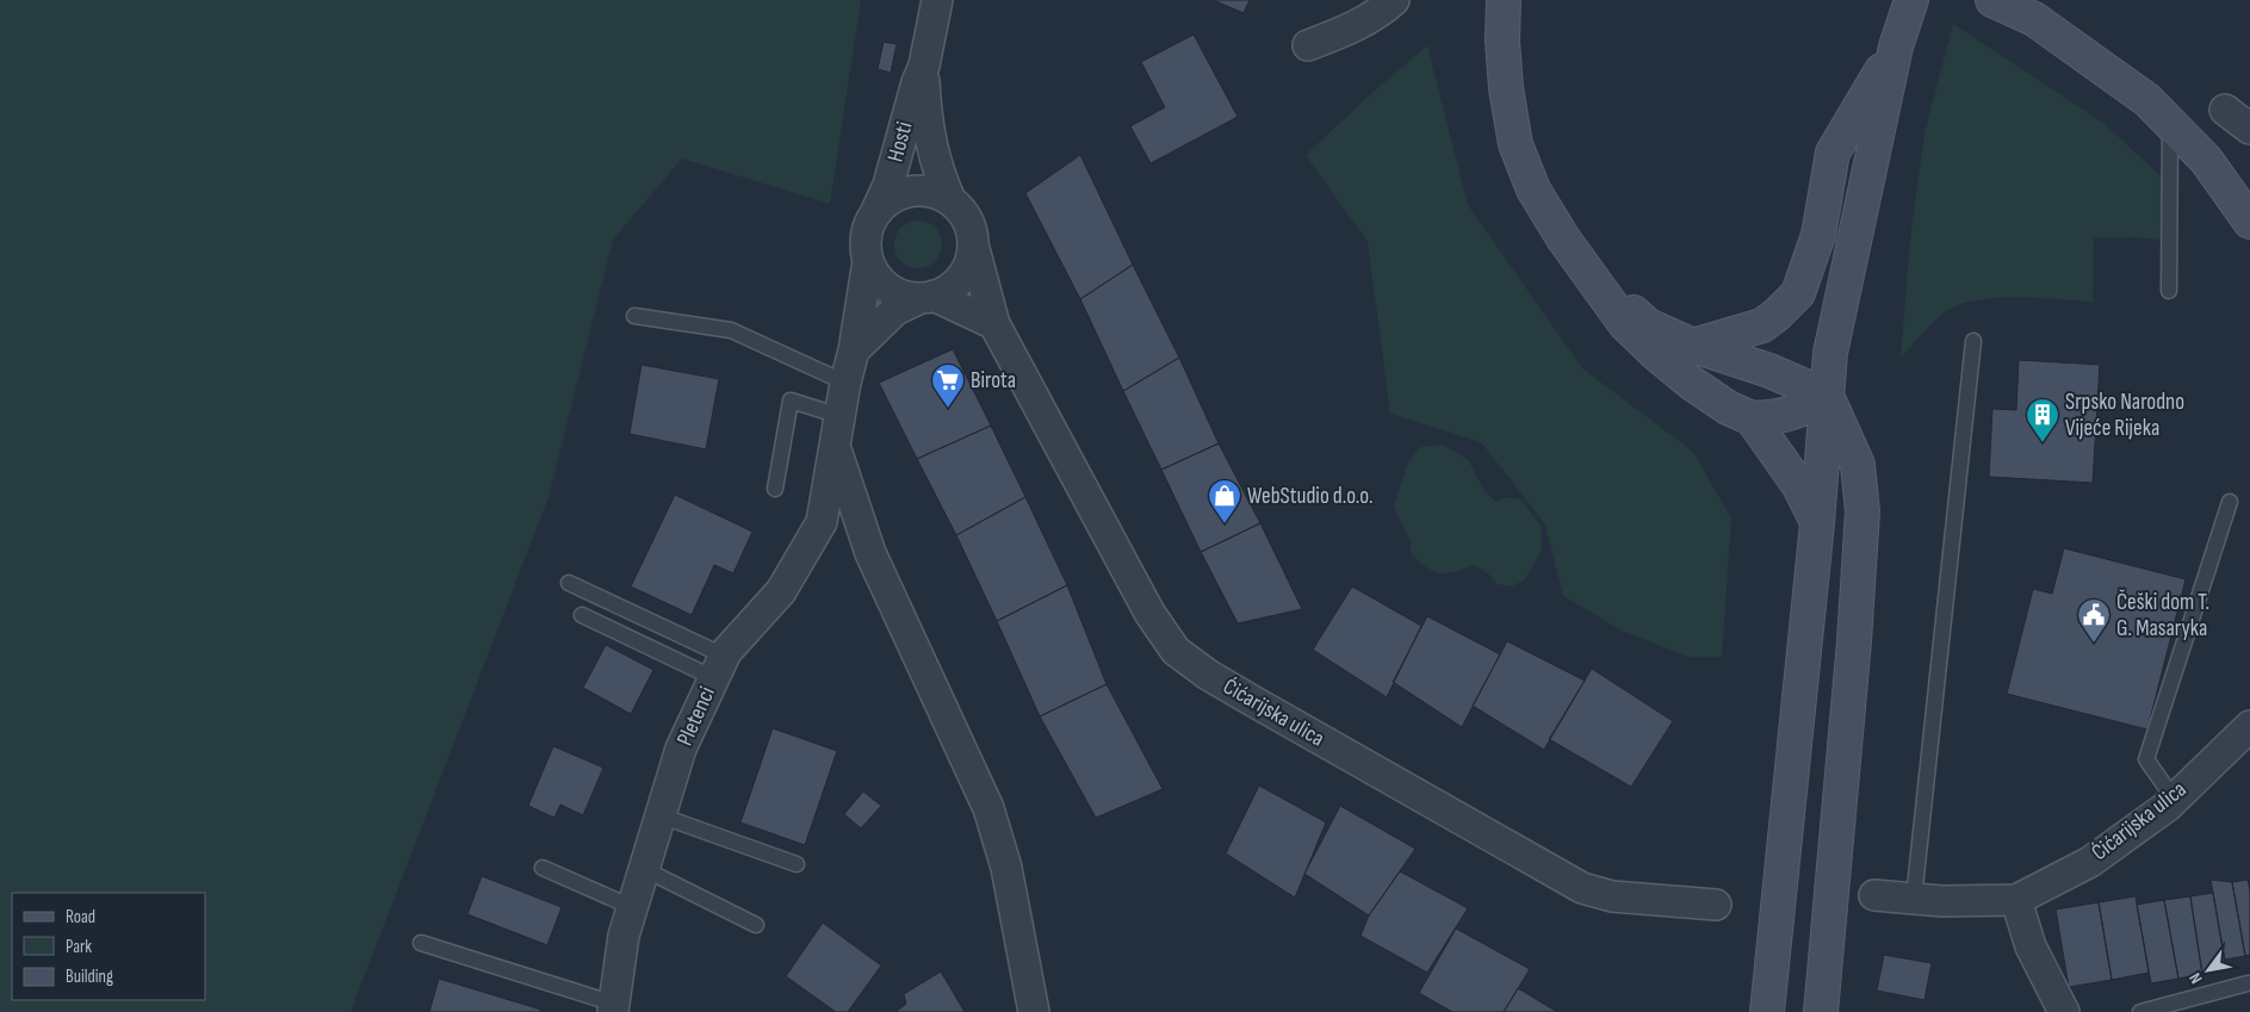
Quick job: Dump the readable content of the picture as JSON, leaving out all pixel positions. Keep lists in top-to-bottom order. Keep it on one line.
{"streets":{"street":["Hosti","Ćićarijska ulica","Pletenci"]},"crossings":[["Hosti","Ćićarijska ulica"],["Hosti","Pletenci"],["Ćićarijska ulica","Pletenci"]],"places":{"supermarket":["Birota"],"building":["Srpsko Narodno Vijeće Rijeka"],"shop":["WebStudio d.o.o."],"public building":["Češki dom T. G. Masaryka"]},"legend":["Road","Park","Building"],"north":"bottom left"}
